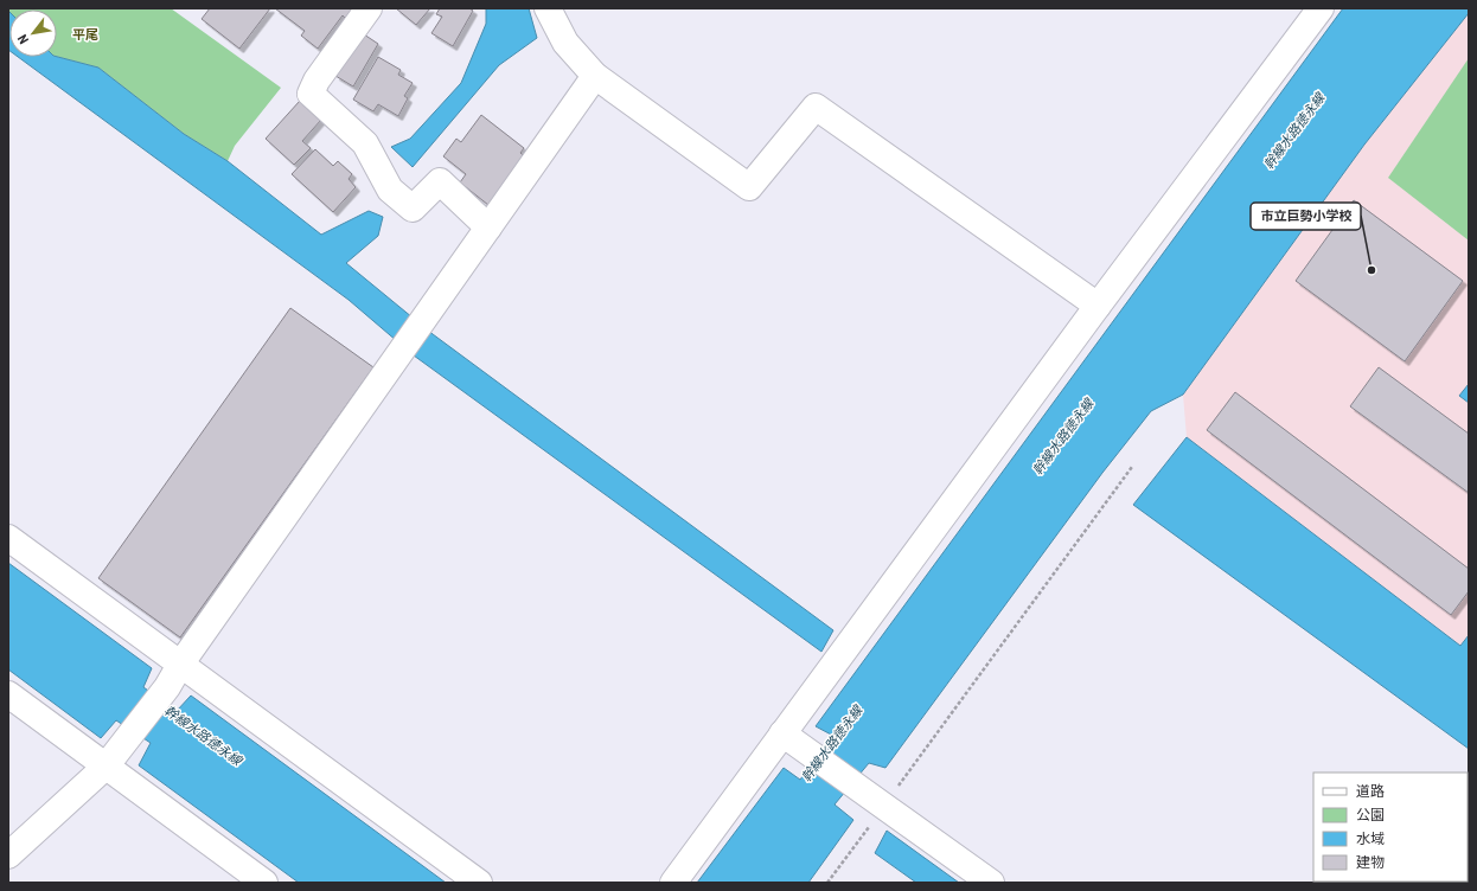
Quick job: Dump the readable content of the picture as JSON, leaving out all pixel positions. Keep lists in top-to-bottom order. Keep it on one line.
{"districts":["平尾"],"water":["幹線水路徳永線"],"places":["市立巨勢小学校"],"legend":["道路","公園","水域","建物"],"north":"bottom left"}
